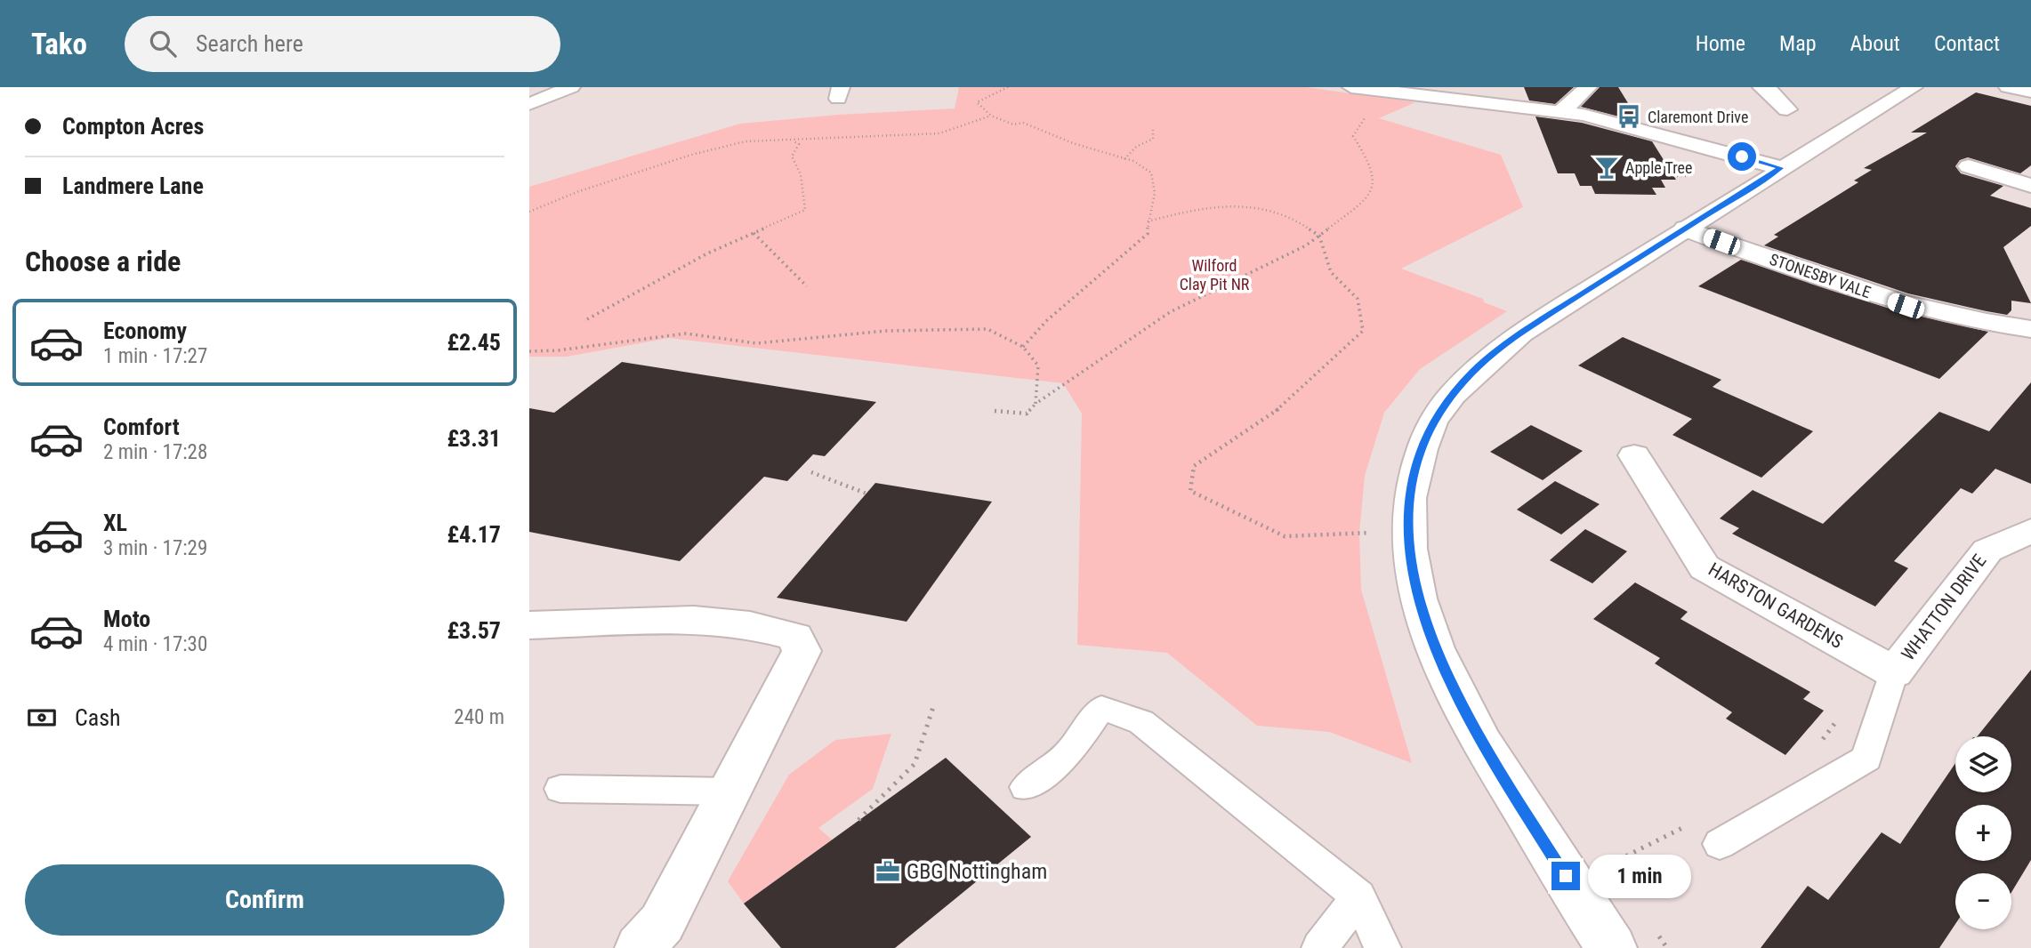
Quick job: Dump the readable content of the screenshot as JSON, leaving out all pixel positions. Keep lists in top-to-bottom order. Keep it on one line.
{"streets":{"street":["STONESBY VALE","HARSTON GARDENS","WHATTON DRIVE"]},"crossings":[["HARSTON GARDENS","WHATTON DRIVE"]],"parks":["Wilford Clay Pit NR"],"places":{"bus stop":["Claremont Drive"],"bar":["Apple Tree"],"office":["GBG Nottingham"]},"page":{"header":"Tako","search":"Search here","nav":["Home","Map","About","Contact"],"banner":["Compton Acres","Landmere Lane"],"heading":"Choose a ride","list":[{"name":"Economy","note":"1 min · 17:27","value":"£2.45"},{"name":"Comfort","note":"2 min · 17:28","value":"£3.31"},{"name":"XL","note":"3 min · 17:29","value":"£4.17"},{"name":"Moto","note":"4 min · 17:30","value":"£3.57"}],"pay":["Cash","240 m"],"map_buttons":["+","−"],"buttons":"Confirm","bubble":"1 min"}}
